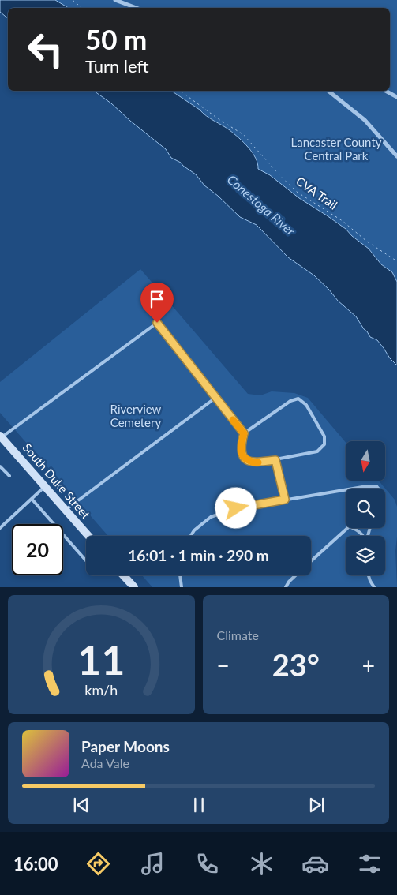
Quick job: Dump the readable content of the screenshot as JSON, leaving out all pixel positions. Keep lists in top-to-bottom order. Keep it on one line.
{"streets":{"main road":["South Duke Street"],"path":["CVA Trail"]},"water":["Conestoga River"],"parks":["Lancaster County Central Park","Riverview Cemetery"],"north":"bottom","page":{"turn":["50 m","Turn left"],"limit":"20","trip":"16:01 · 1 min · 290 m","tile":"Climate","heat":["−","23°","+"],"song":["Paper Moons","Ada Vale"],"tabs":"16:00","gauge":["11","km/h"]}}
